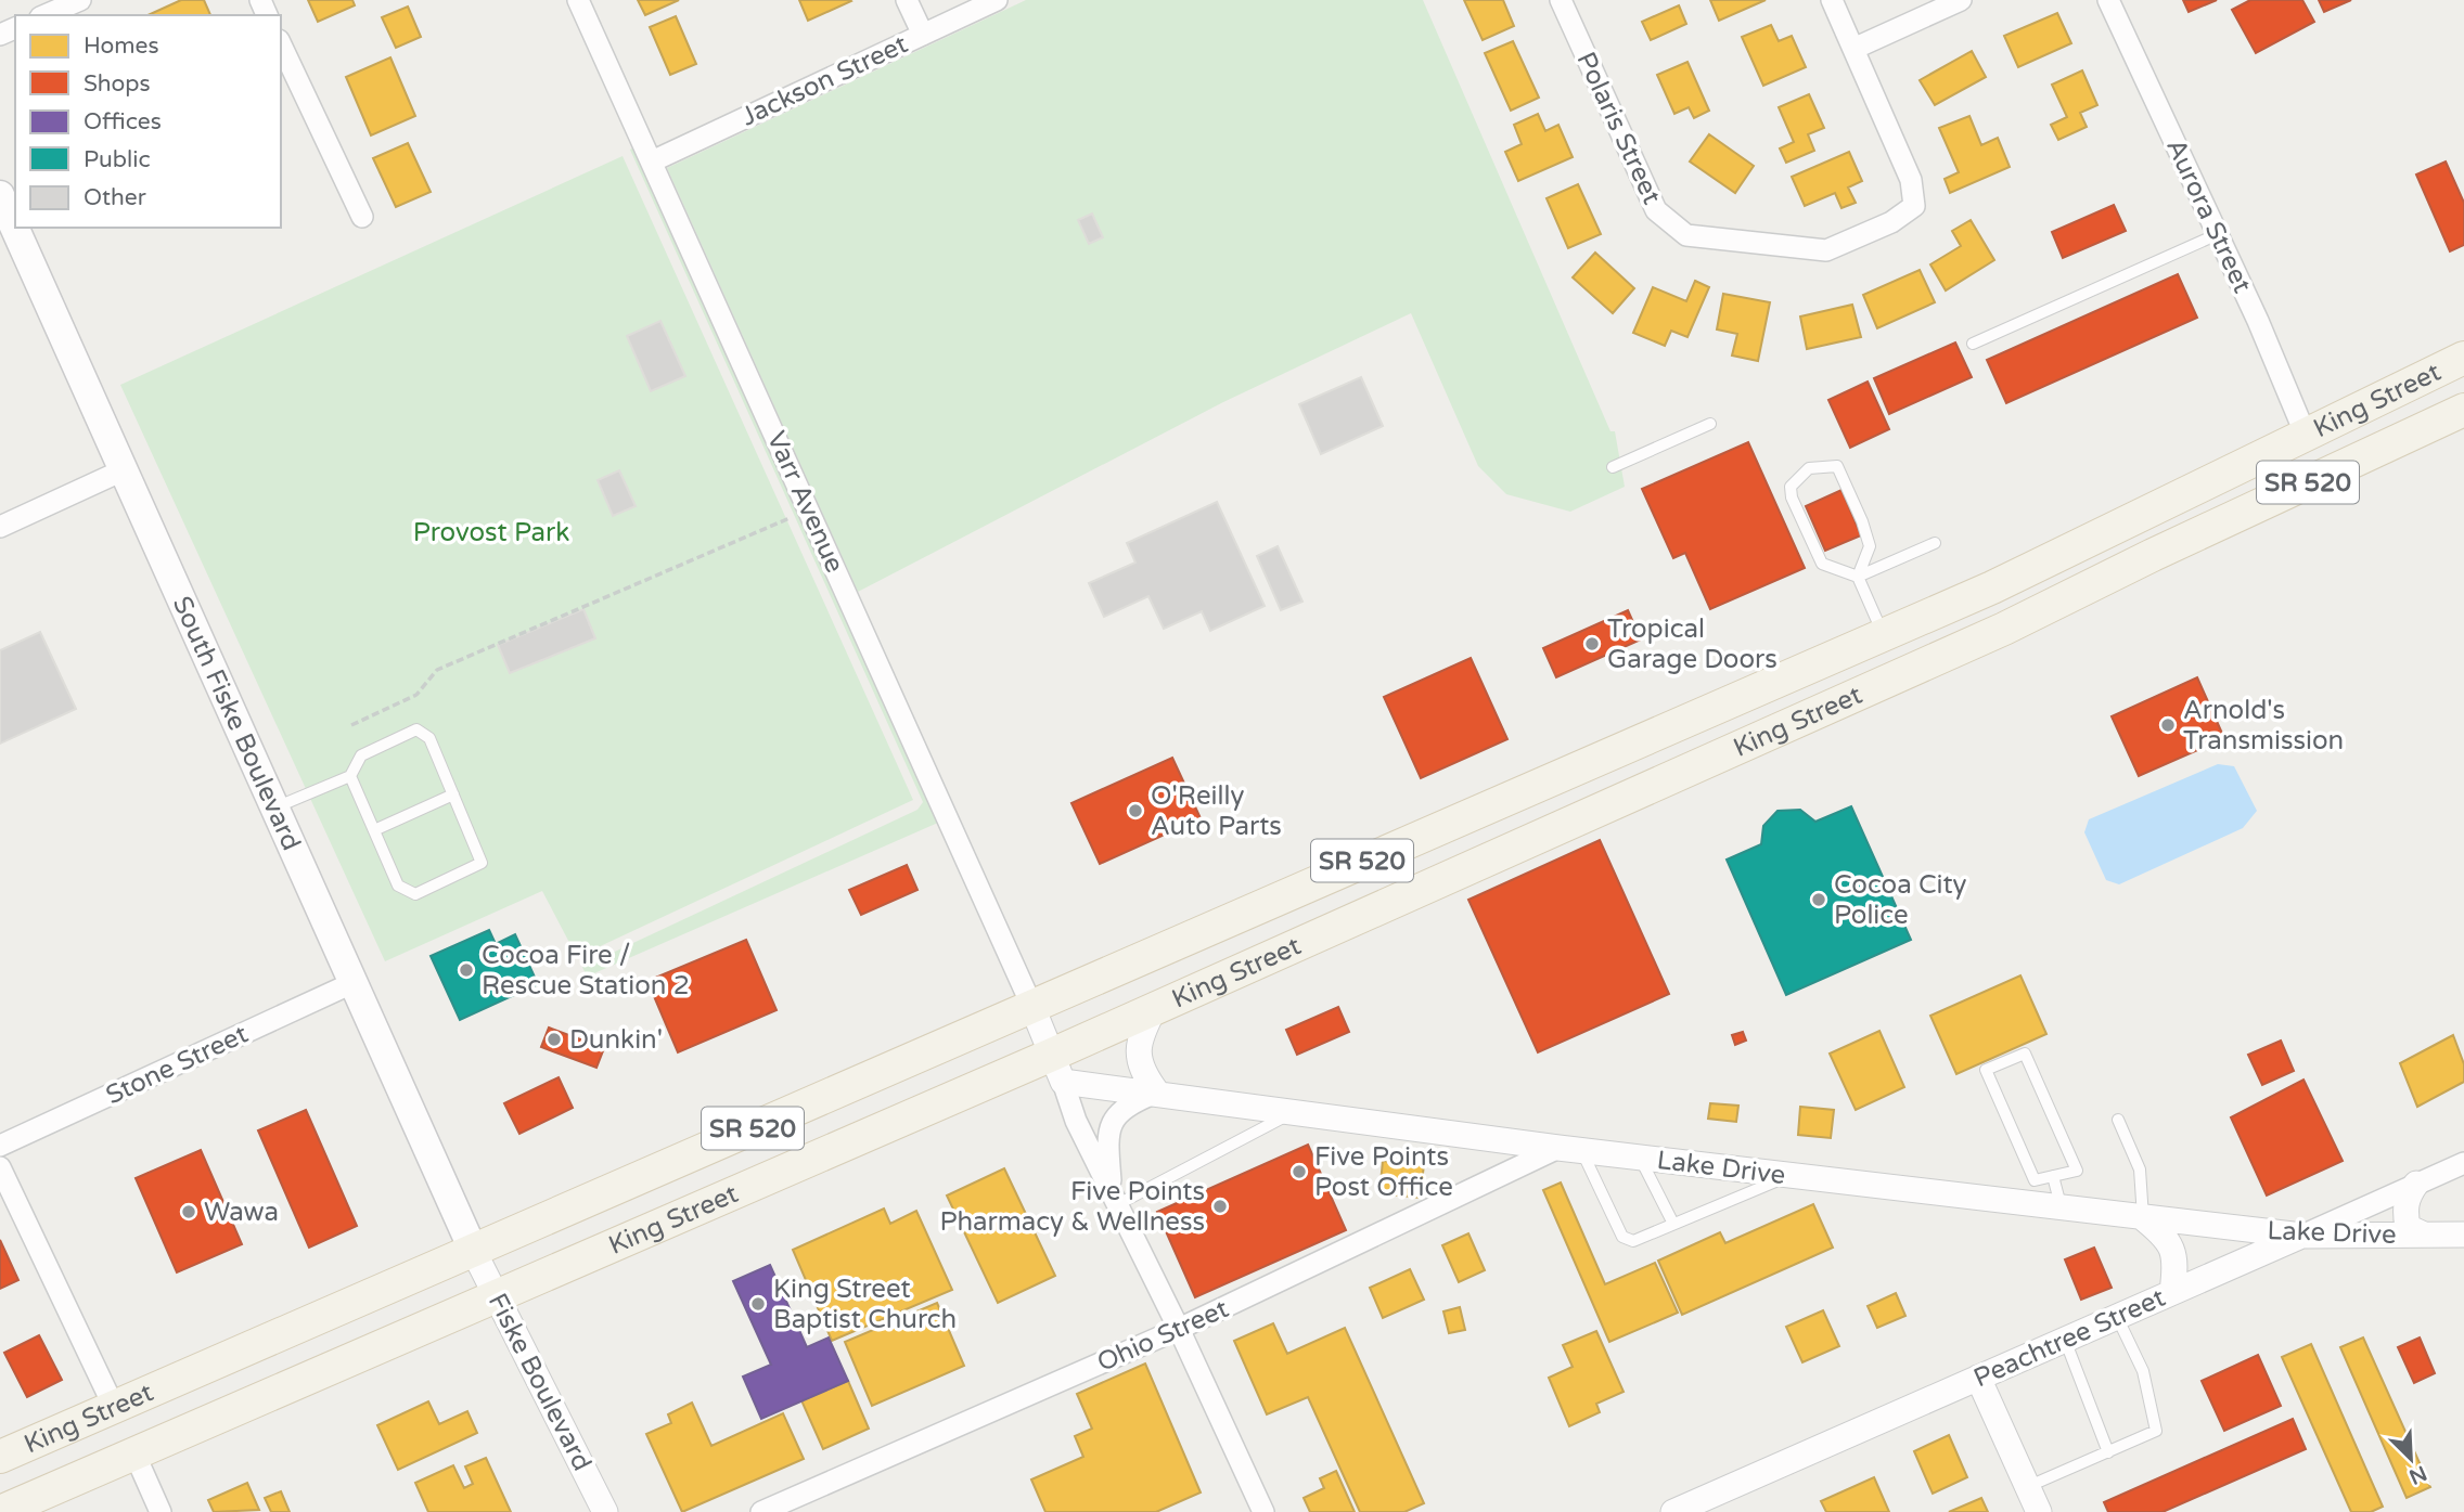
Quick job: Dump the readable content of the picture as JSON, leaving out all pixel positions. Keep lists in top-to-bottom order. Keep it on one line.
{"streets":{"main road":["King Street","SR 520","South Fiske Boulevard"],"street":["Jackson Street","Polaris Street","Aurora Street","Varr Avenue","Stone Street","Lake Drive","Ohio Street","Peachtree Street","Fiske Boulevard"]},"crossings":[["Jackson Street","Varr Avenue"],["Aurora Street","King Street"],["King Street","Varr Avenue"],["King Street","South Fiske Boulevard"],["King Street","Lake Drive"],["King Street","Fiske Boulevard"],["South Fiske Boulevard","Stone Street"],["South Fiske Boulevard","Fiske Boulevard"],["Lake Drive","Ohio Street"],["Lake Drive","Peachtree Street"]],"parks":["Provost Park"],"places":["Tropical Garage Doors","Arnold's Transmission","O'Reilly Auto Parts","Cocoa City Police","Cocoa Fire / Rescue Station 2","Dunkin'","Five Points Post Office","Five Points Pharmacy & Wellness","Wawa","King Street Baptist Church"],"legend":["Homes","Shops","Offices","Public","Other"],"north":"bottom right"}
